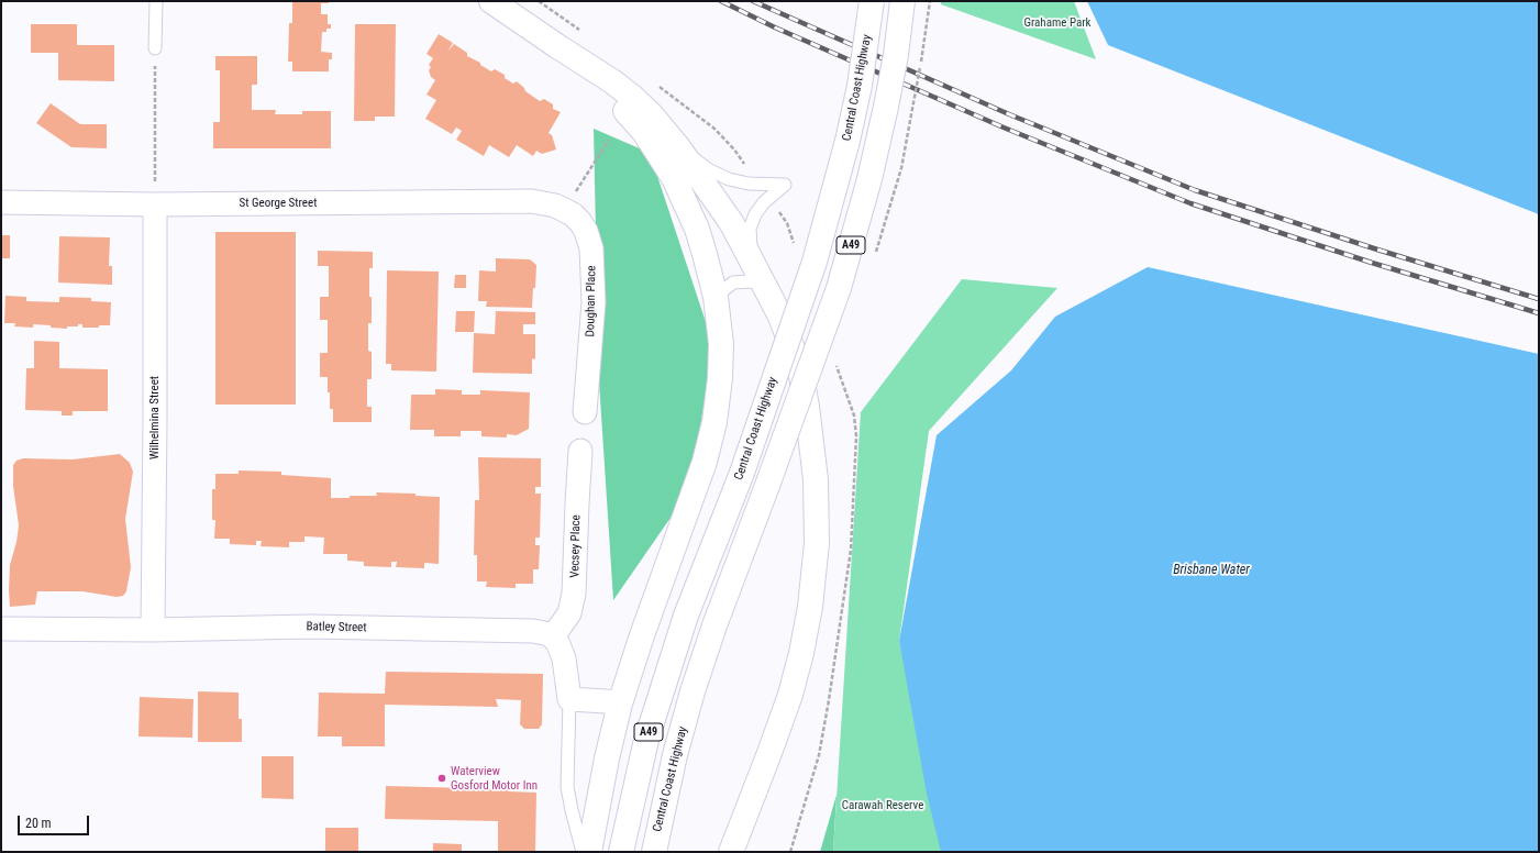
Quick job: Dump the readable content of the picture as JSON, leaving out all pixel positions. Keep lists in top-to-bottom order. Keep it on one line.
{"streets":{"main road":["Central Coast Highway","A49"],"street":["St George Street","Doughan Place","Wilhelmina Street","Vecsey Place","Batley Street"]},"crossings":[["St George Street","Doughan Place"],["St George Street","Wilhelmina Street"],["Wilhelmina Street","Batley Street"],["Vecsey Place","Batley Street"]],"water":["Brisbane Water"],"parks":["Grahame Park","Carawah Reserve"],"places":["Waterview Gosford Motor Inn"],"scale_bar":"20 m"}
